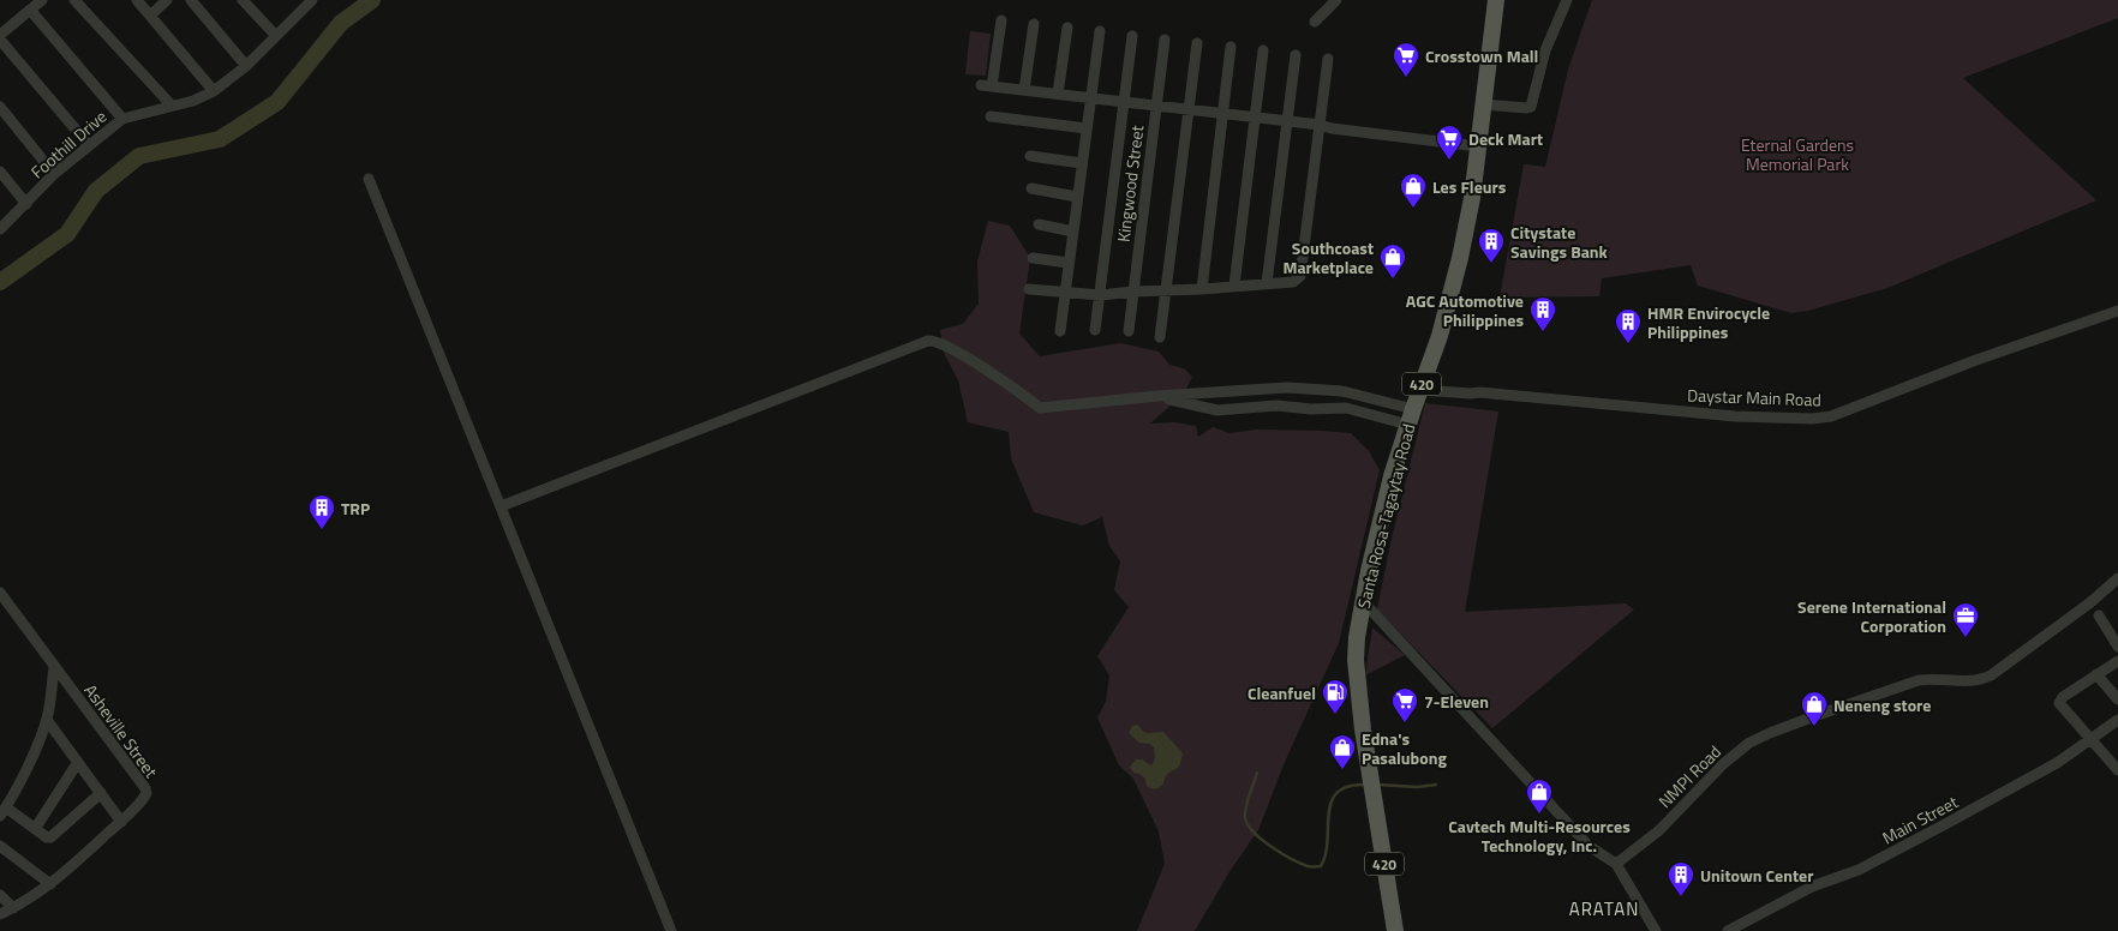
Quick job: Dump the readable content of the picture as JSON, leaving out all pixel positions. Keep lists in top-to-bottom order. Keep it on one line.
{"streets":{"main road":["420","Santa Rosa-Tagaytay Road"],"street":["Foothill Drive","Kingwood Street","Daystar Main Road","Asheville Street","NMPI Road","Main Street"]},"crossings":[["Daystar Main Road","Santa Rosa-Tagaytay Road"]],"districts":["ARATAN"],"parks":["Eternal Gardens Memorial Park"],"places":{"supermarket":["Crosstown Mall","Deck Mart","7-Eleven"],"shop":["Les Fleurs","Southcoast Marketplace","Neneng store","Edna's Pasalubong","Cavtech Multi-Resources Technology, Inc."],"building":["Citystate Savings Bank","AGC Automotive Philippines","HMR Envirocycle Philippines","TRP","Unitown Center"],"office":["Serene International Corporation"],"fuel station":["Cleanfuel"]}}
